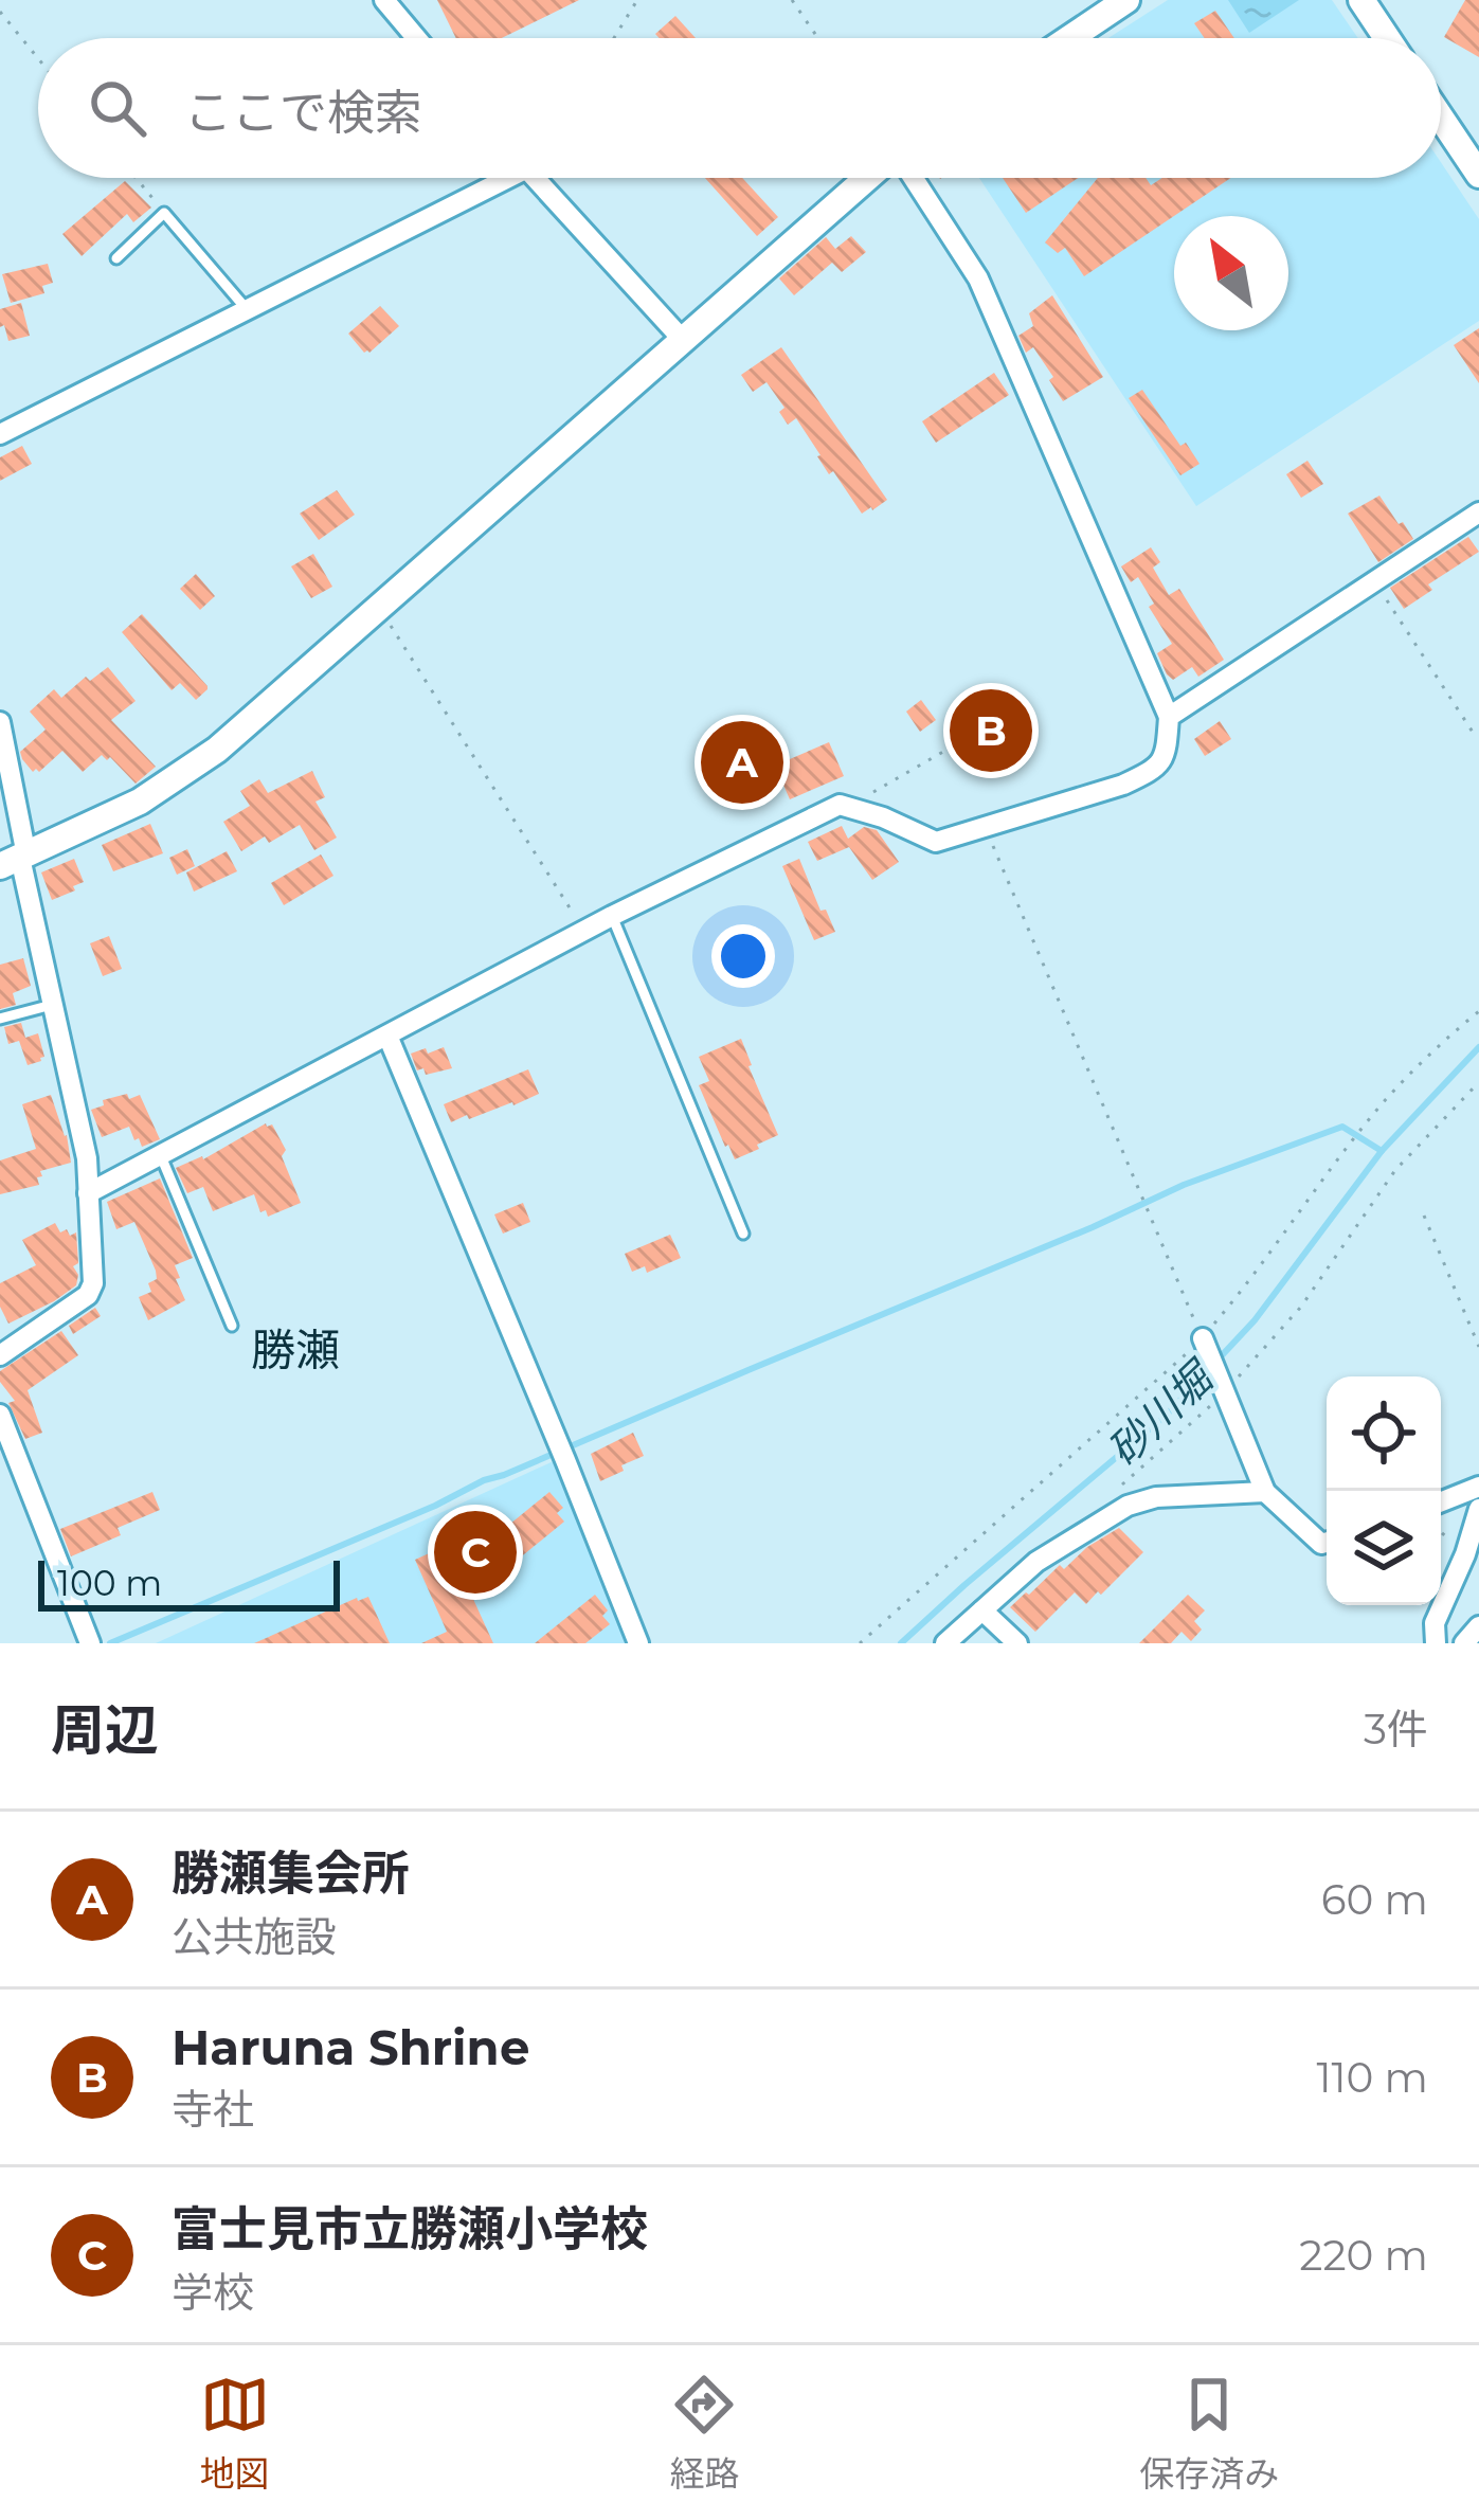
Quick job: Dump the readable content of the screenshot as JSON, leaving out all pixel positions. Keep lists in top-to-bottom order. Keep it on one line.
{"districts":["勝瀬"],"water":["砂川堀"],"scale_bar":"100 m","north":"top left","page":{"search":"ここで検索","pins":["B","A","C"],"scale":"100 m","heading":["周辺","3件"],"list":[{"mark":"A","name":"勝瀬集会所","note":"公共施設","value":"60 m"},{"mark":"B","name":"Haruna Shrine","note":"寺社","value":"110 m"},{"mark":"C","name":"富士見市立勝瀬小学校","note":"学校","value":"220 m"}],"nav":["地図","経路","保存済み"]}}
